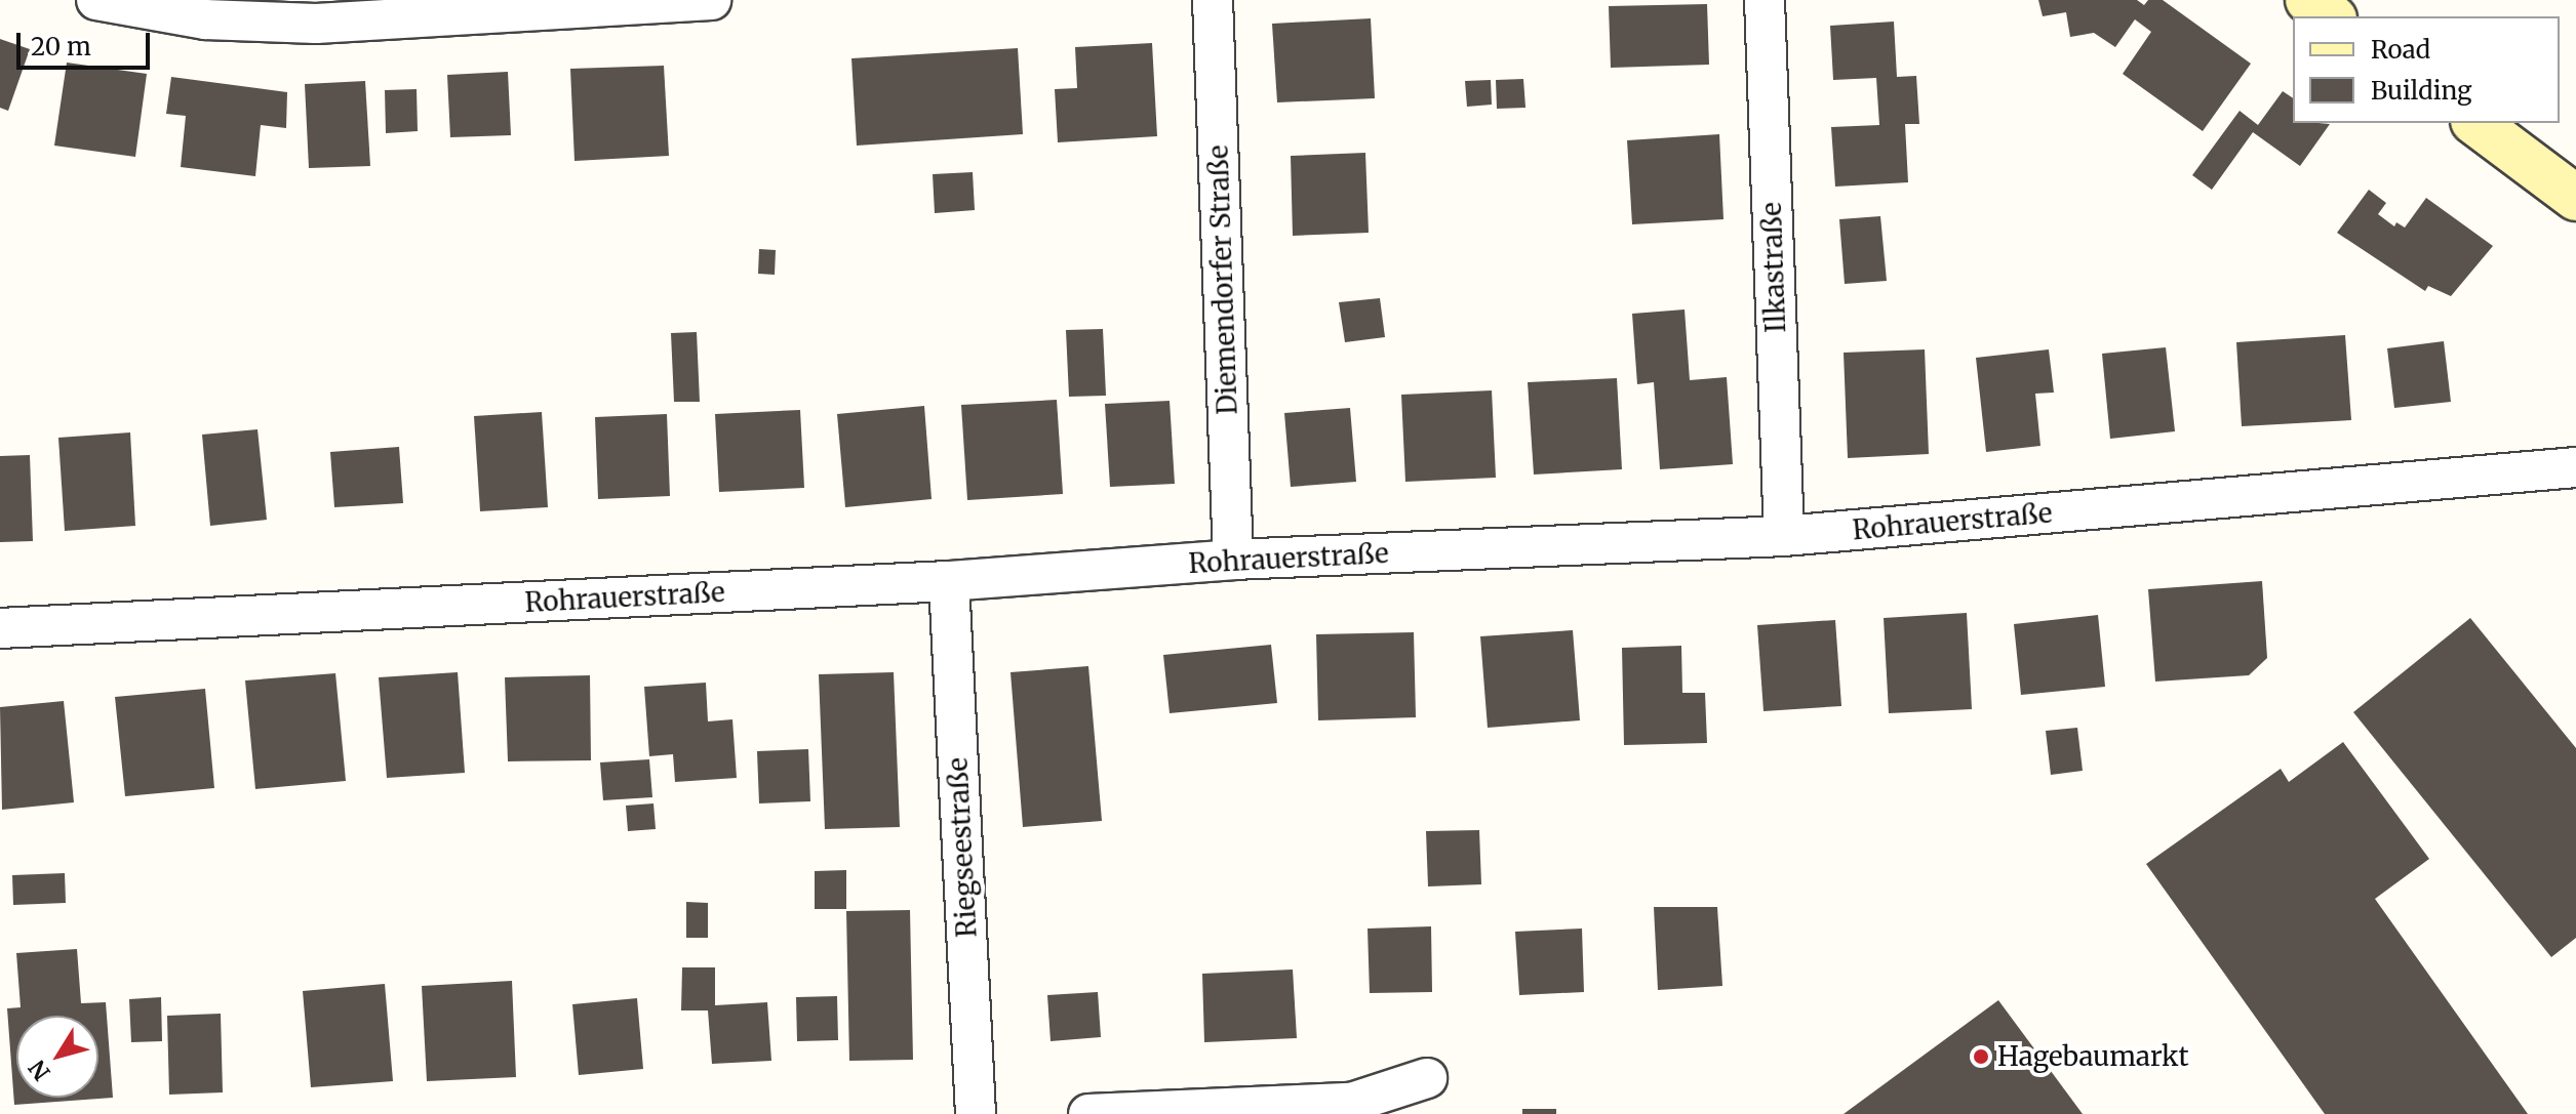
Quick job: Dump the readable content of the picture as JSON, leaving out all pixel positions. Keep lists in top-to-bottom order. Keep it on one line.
{"streets":{"street":["Ilkastraße","Diemendorfer Straße","Rohrauerstraße","Riegseestraße"]},"crossings":[["Ilkastraße","Rohrauerstraße"],["Diemendorfer Straße","Rohrauerstraße"],["Rohrauerstraße","Riegseestraße"]],"places":["Hagebaumarkt"],"legend":["Road","Building"],"scale_bar":"20 m","north":"bottom left"}
